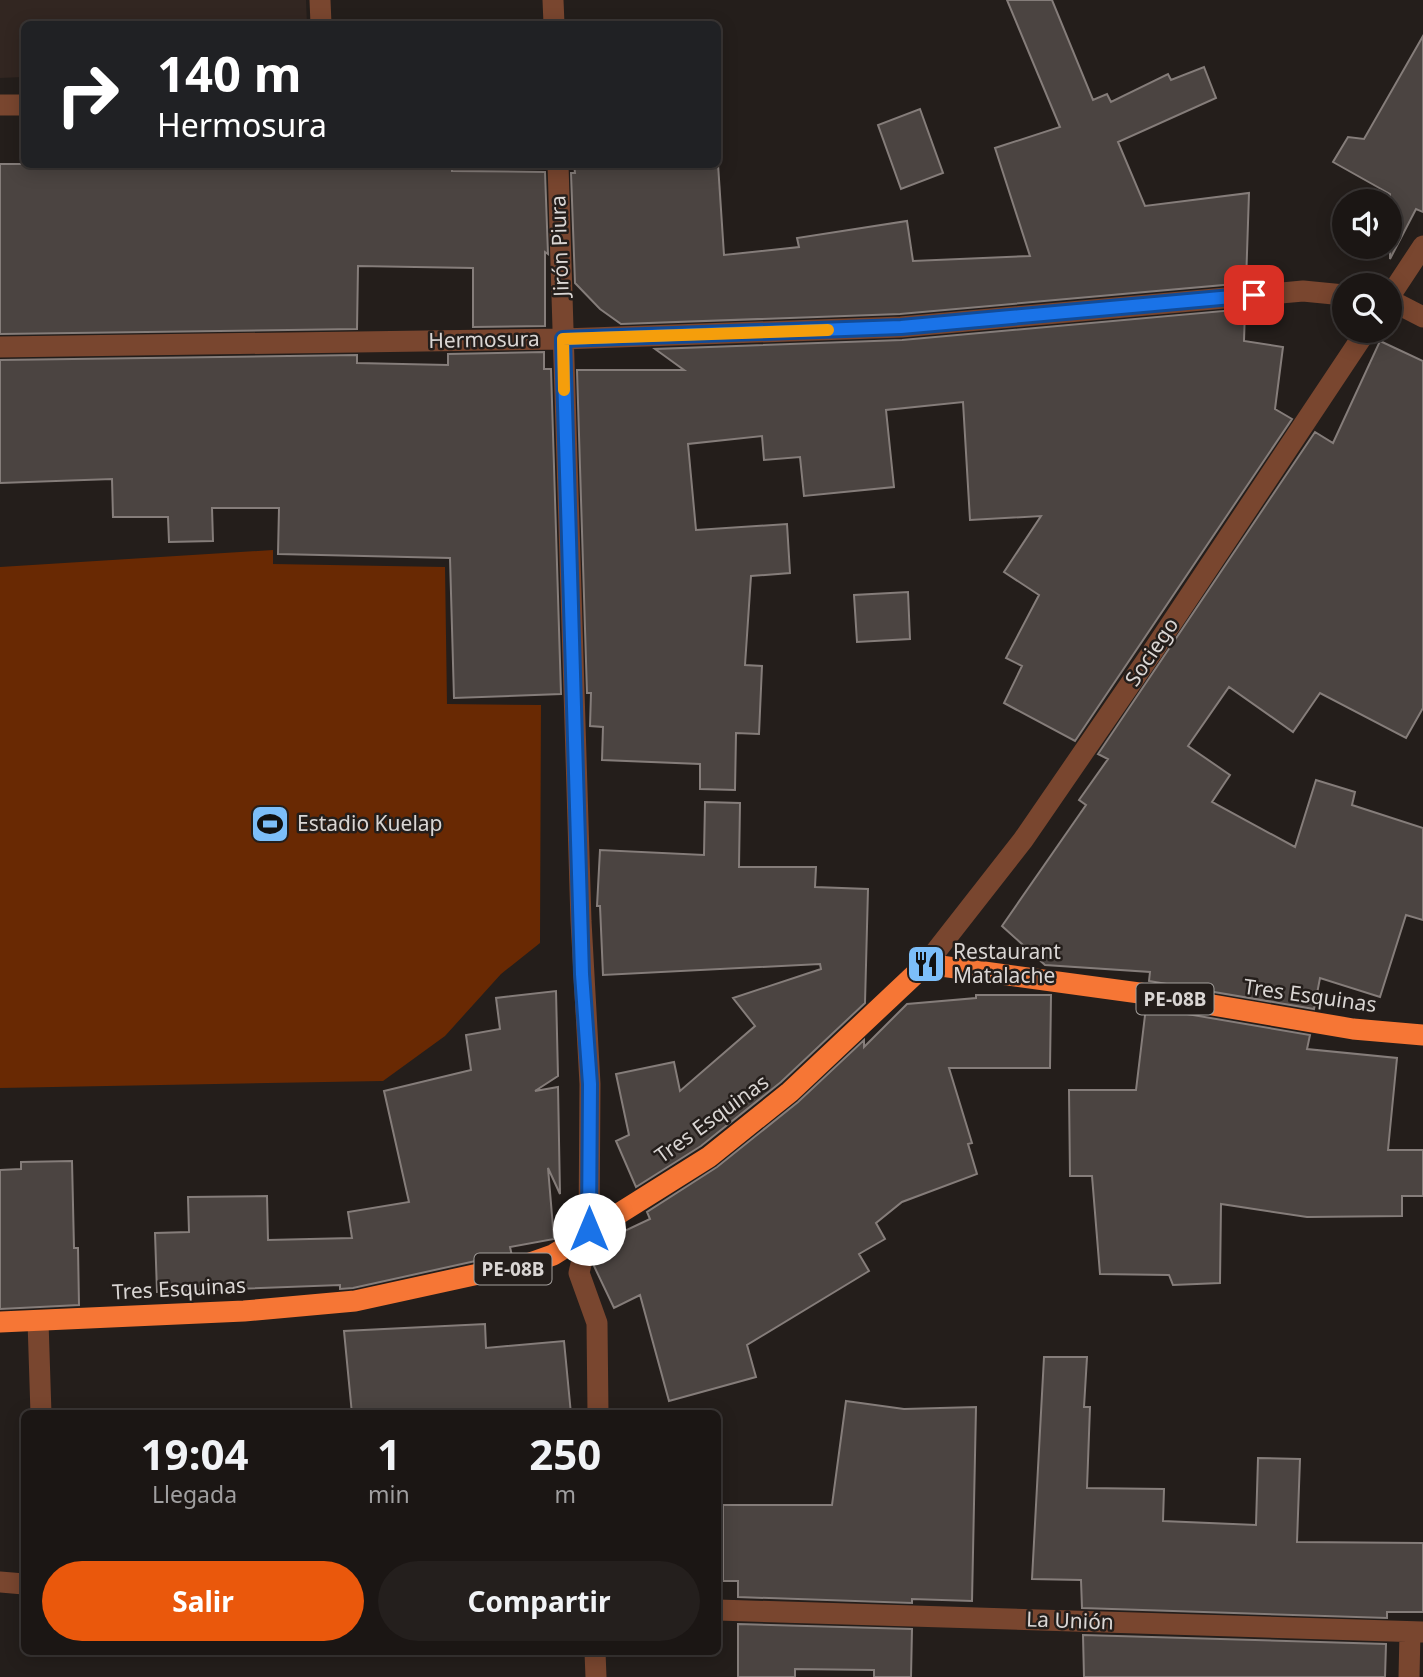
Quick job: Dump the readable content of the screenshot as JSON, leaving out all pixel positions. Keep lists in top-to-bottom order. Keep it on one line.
{"streets":{"highway":["Tres Esquinas","PE-08B"],"street":["Jirón Piura","Hermosura","Sociego","La Unión"]},"crossings":[["Jirón Piura","Hermosura"],["Jirón Piura","Tres Esquinas"],["Sociego","Tres Esquinas"]],"places":{"sports":["Estadio Kuelap"],"restaurant":["Restaurant Matalache"]},"page":{"turn":["140 m","Hermosura"],"eta":["19:04","Llegada","1","min","250","m"],"buttons":["Salir","Compartir"]}}
